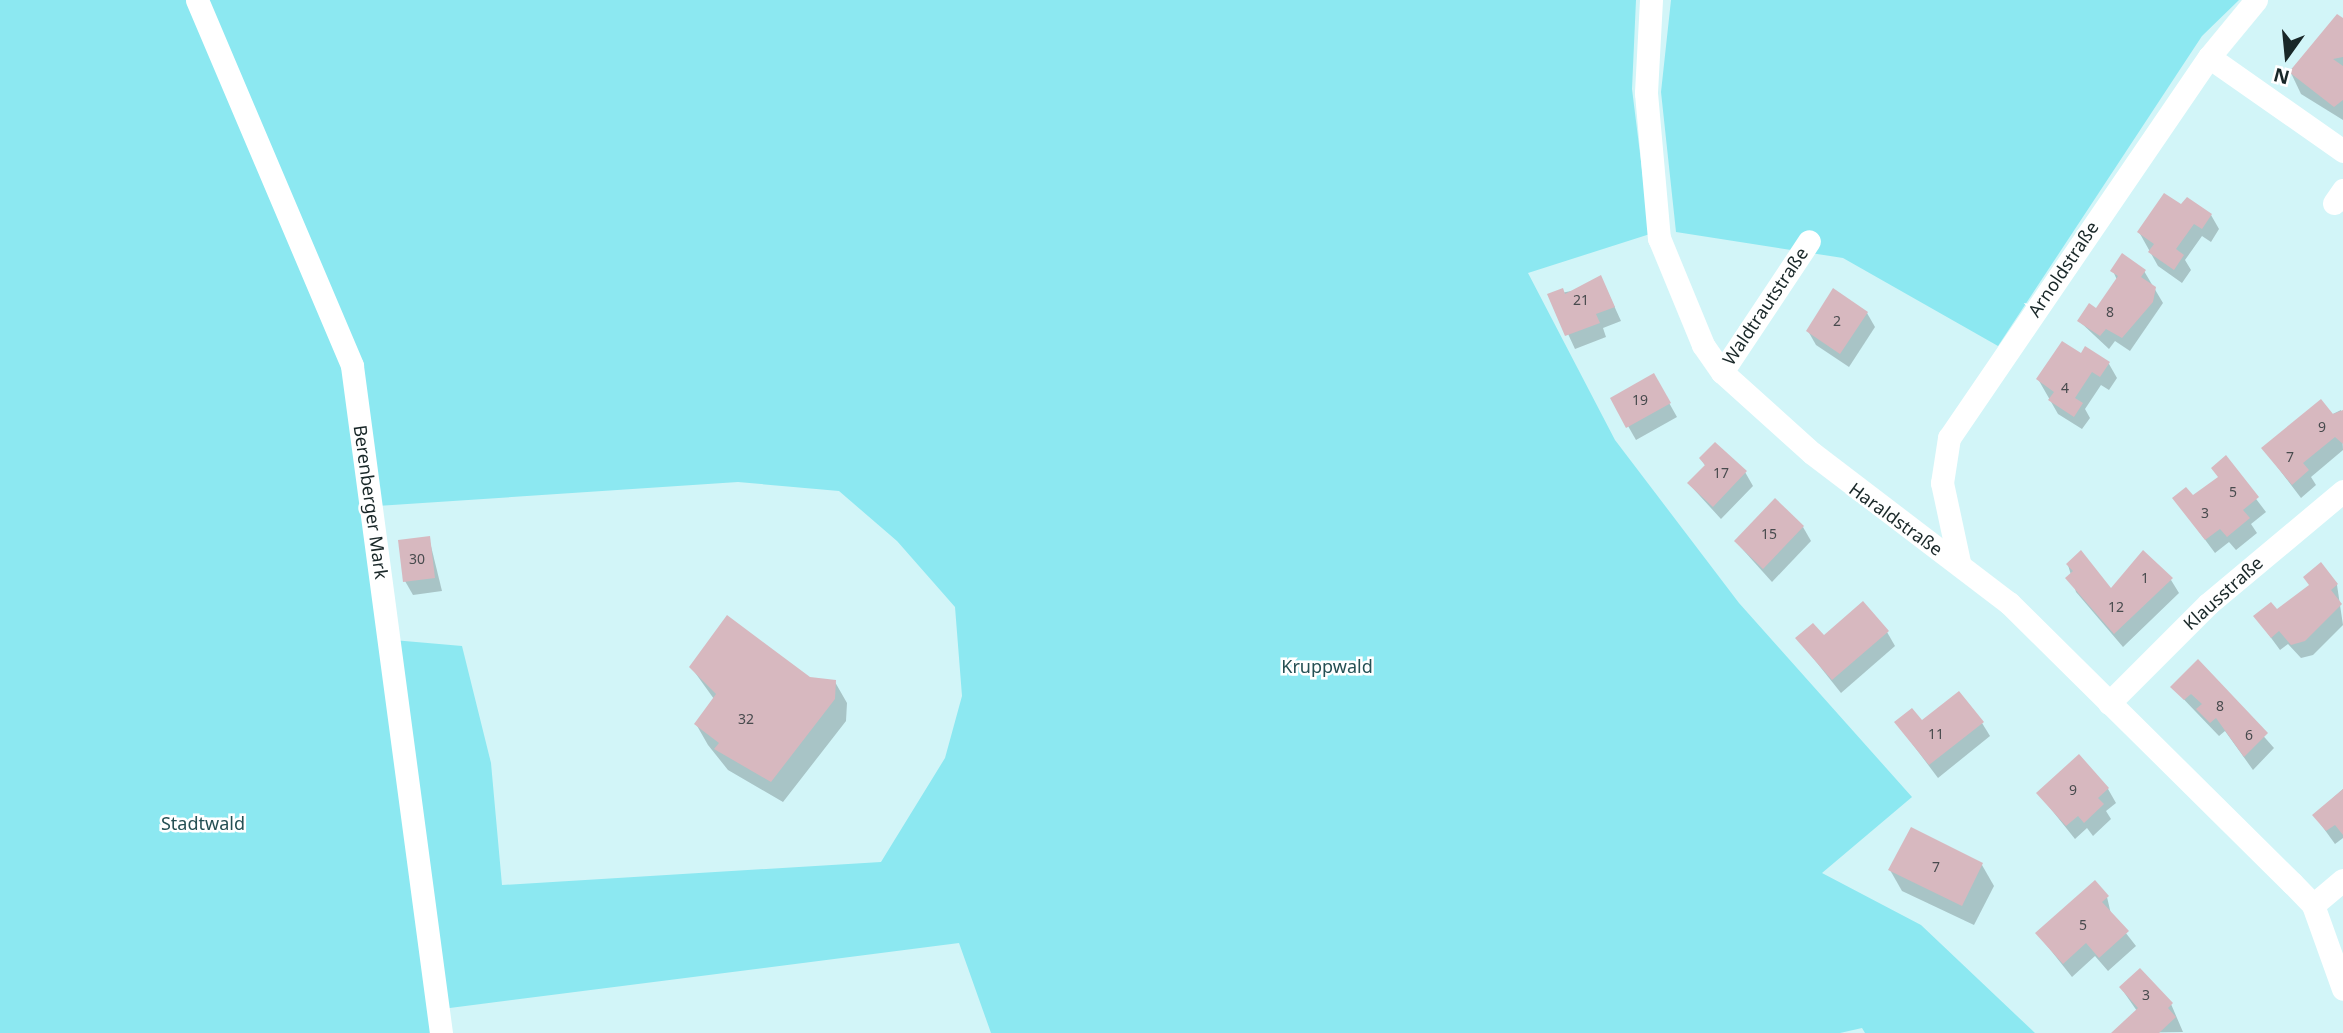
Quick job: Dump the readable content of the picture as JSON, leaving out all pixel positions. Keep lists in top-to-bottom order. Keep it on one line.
{"streets":{"street":["Arnoldstraße","Waldtrautstraße","Berenberger Mark","Haraldstraße","Klausstraße"]},"crossings":[["Arnoldstraße","Haraldstraße"],["Waldtrautstraße","Haraldstraße"],["Haraldstraße","Klausstraße"]],"parks":["Kruppwald","Stadtwald"],"house_numbers":["21","8","2","4","19","9","7","17","5","3","15","30","1","12","8","32","11","6","9","7","5","3"],"north":"bottom"}
